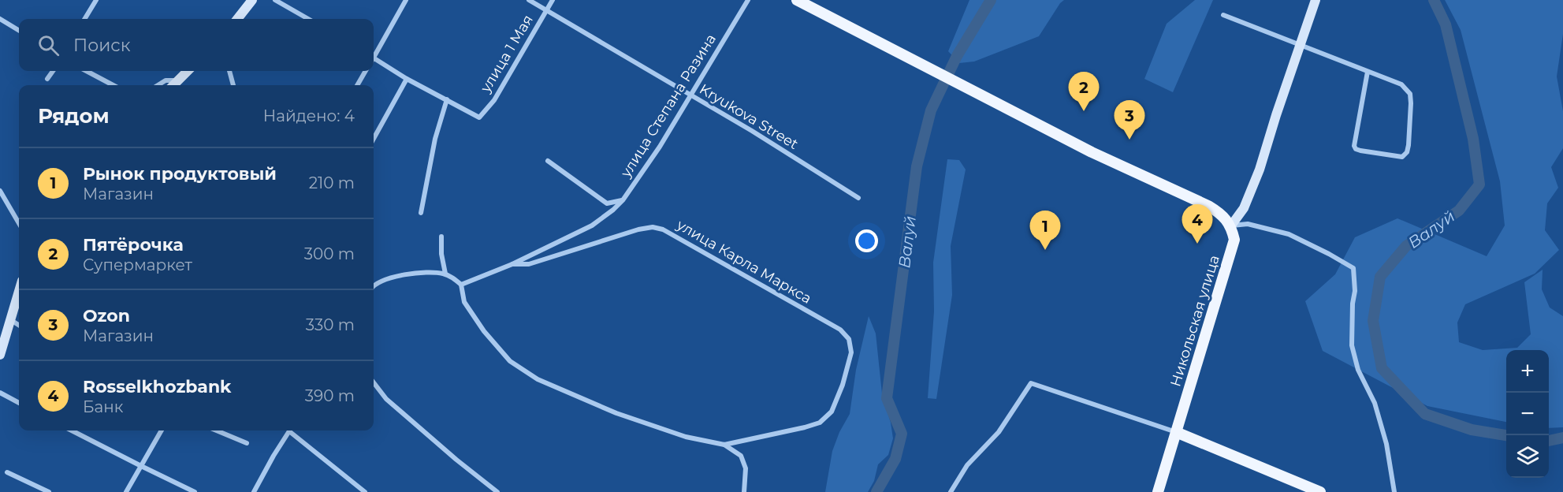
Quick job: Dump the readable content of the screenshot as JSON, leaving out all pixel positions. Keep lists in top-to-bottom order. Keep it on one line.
{"streets":{"main road":["Никольская улица"],"street":["улица 1 Мая","улица Степана Разина","Kryukova Street","улица Карла Маркса"]},"crossings":[["улица 1 Мая","Kryukova Street"],["улица Степана Разина","Kryukova Street"],["улица Степана Разина","улица Карла Маркса"]],"water":["Валуй"],"page":{"search":"Поиск","pins":["2","3","4","1"],"heading":["Рядом","Найдено: 4"],"list":[{"mark":"1","name":"Рынок продуктовый","note":"Магазин","value":"210 m"},{"mark":"2","name":"Пятёрочка","note":"Супермаркет","value":"300 m"},{"mark":"3","name":"Ozon","note":"Магазин","value":"330 m"},{"mark":"4","name":"Rosselkhozbank","note":"Банк","value":"390 m"}],"map_buttons":["+","−"]}}
